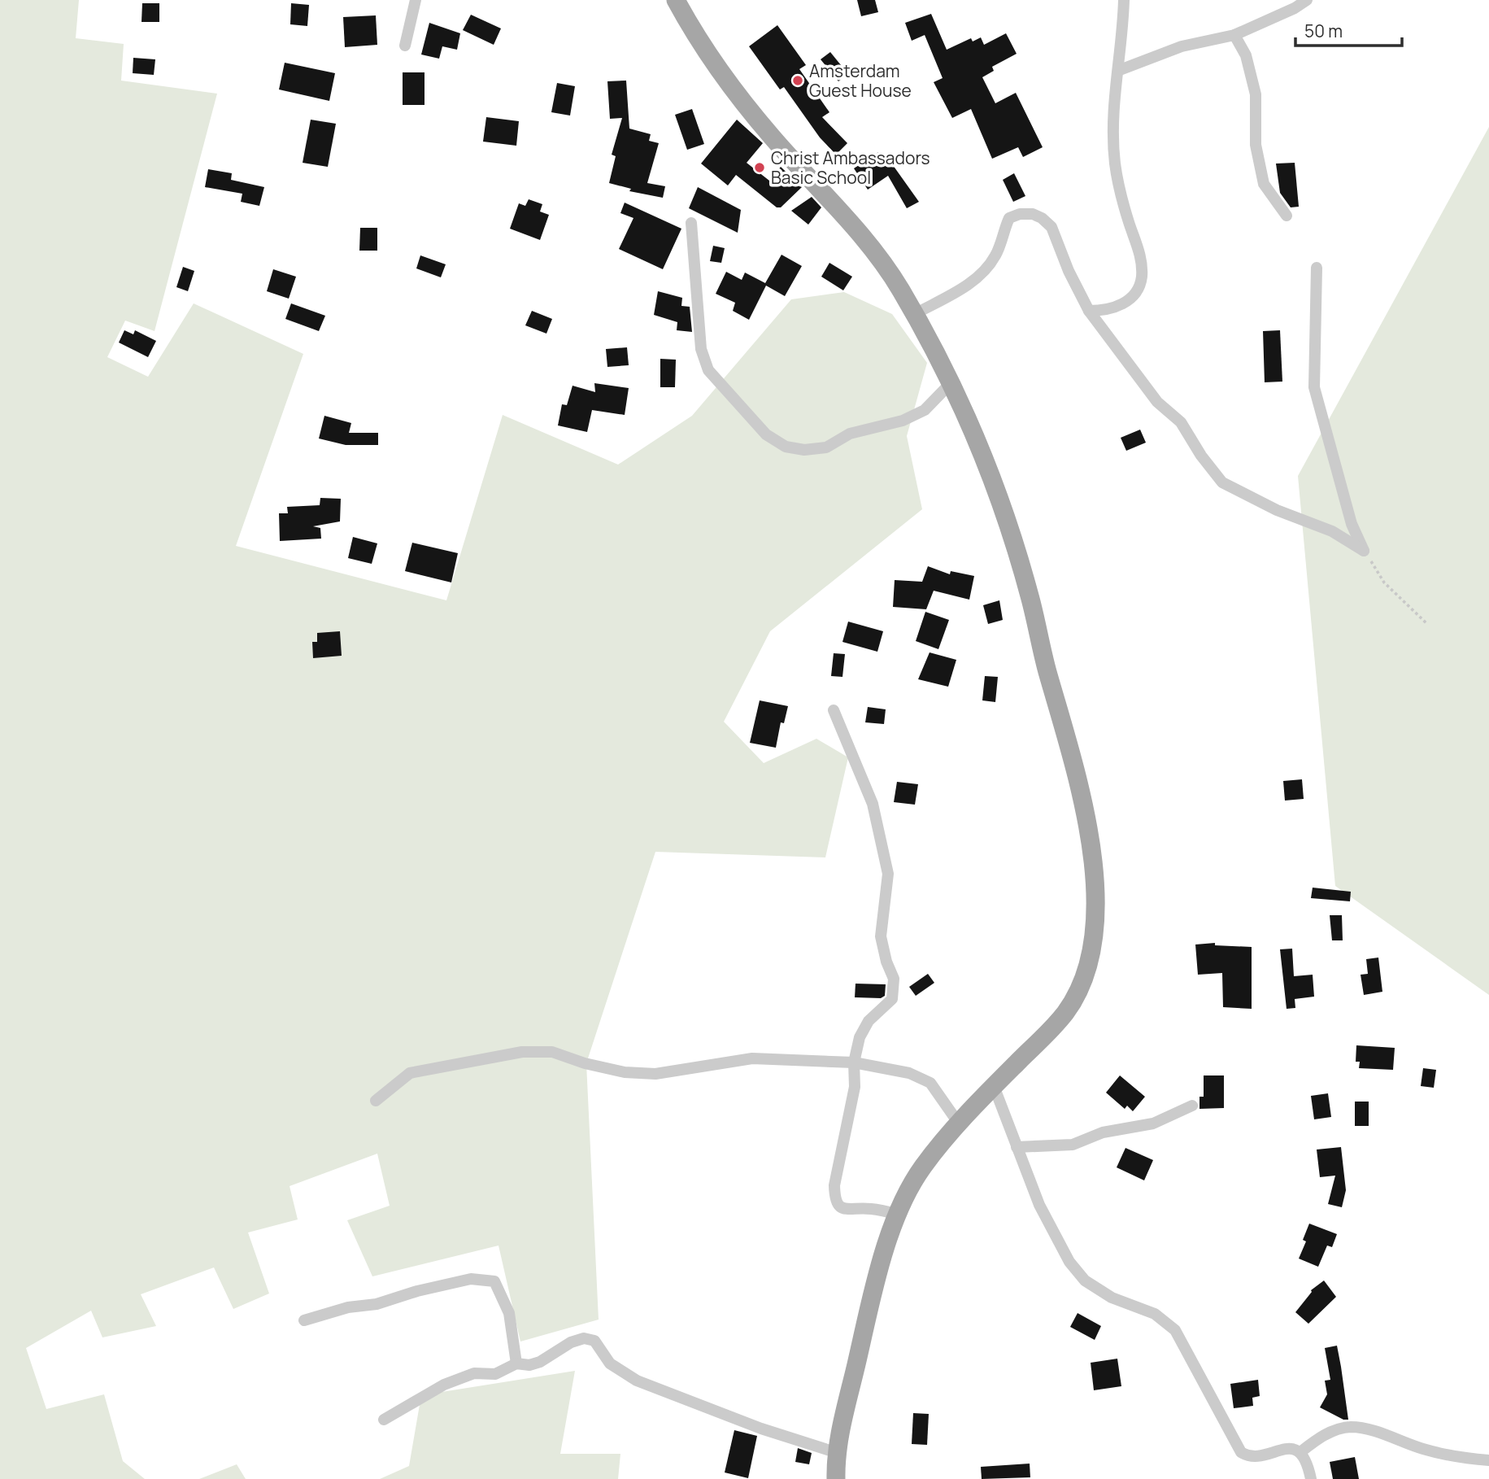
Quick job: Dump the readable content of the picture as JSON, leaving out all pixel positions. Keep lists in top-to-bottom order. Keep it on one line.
{"places":["Amsterdam Guest House","Christ Ambassadors Basic School"],"scale_bar":"50 m"}
